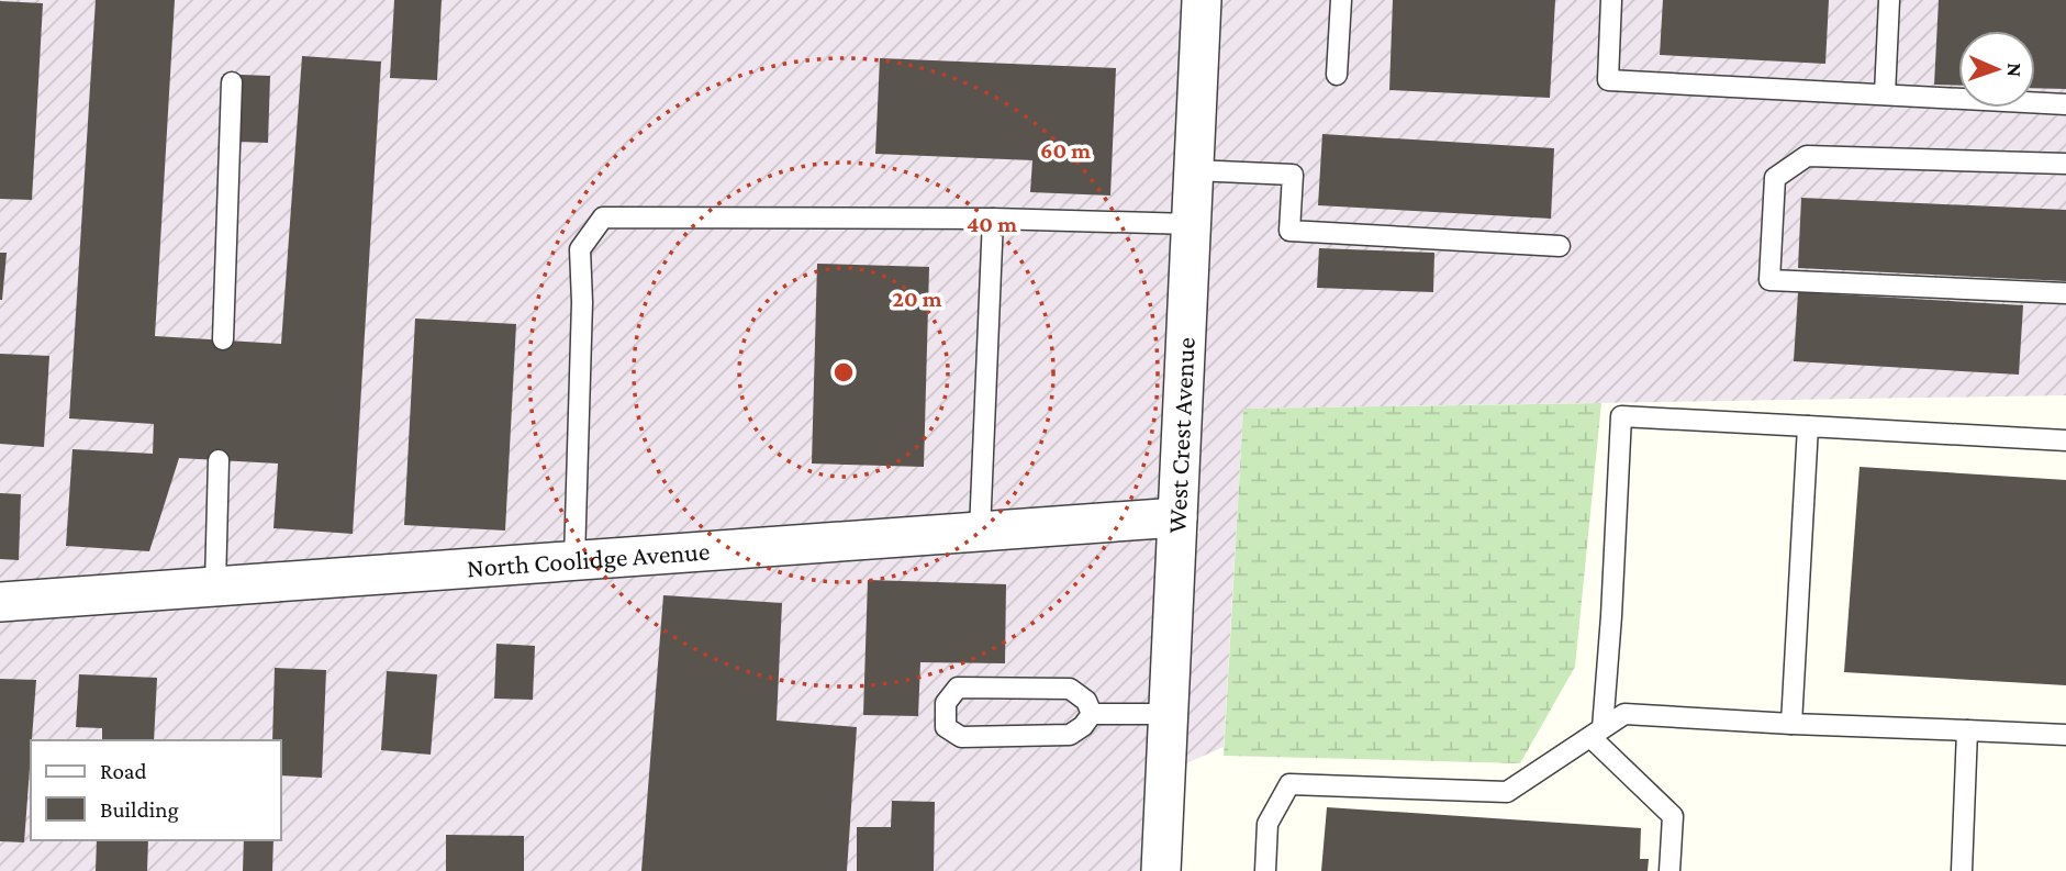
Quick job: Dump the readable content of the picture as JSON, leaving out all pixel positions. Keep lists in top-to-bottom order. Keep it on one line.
{"streets":{"street":["West Crest Avenue","North Coolidge Avenue"]},"crossings":[["West Crest Avenue","North Coolidge Avenue"]],"legend":["Road","Building"],"north":"right","rings":["60 m","40 m","20 m"]}
